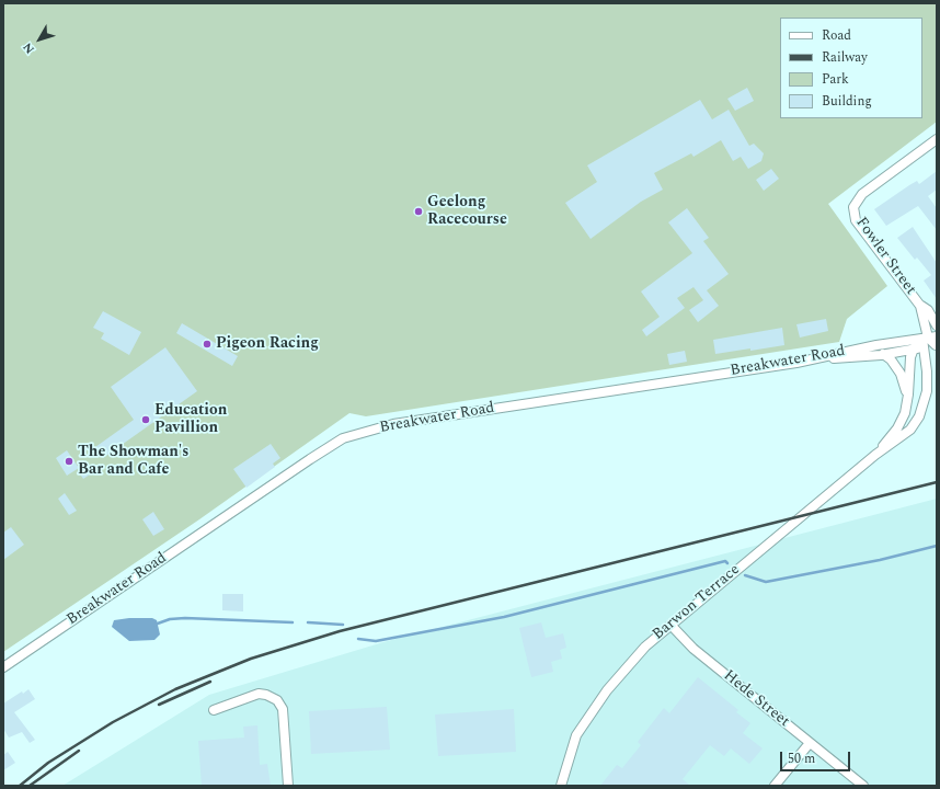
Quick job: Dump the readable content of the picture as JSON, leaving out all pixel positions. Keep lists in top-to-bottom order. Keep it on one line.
{"streets":{"street":["Fowler Street","Breakwater Road","Barwon Terrace","Hede Street"]},"crossings":[["Fowler Street","Breakwater Road"],["Fowler Street","Barwon Terrace"],["Breakwater Road","Barwon Terrace"],["Barwon Terrace","Hede Street"]],"places":["Geelong Racecourse","Pigeon Racing","Education Pavillion","The Showman's Bar and Cafe"],"legend":["Road","Railway","Park","Building"],"scale_bar":"50 m","north":"bottom left"}
